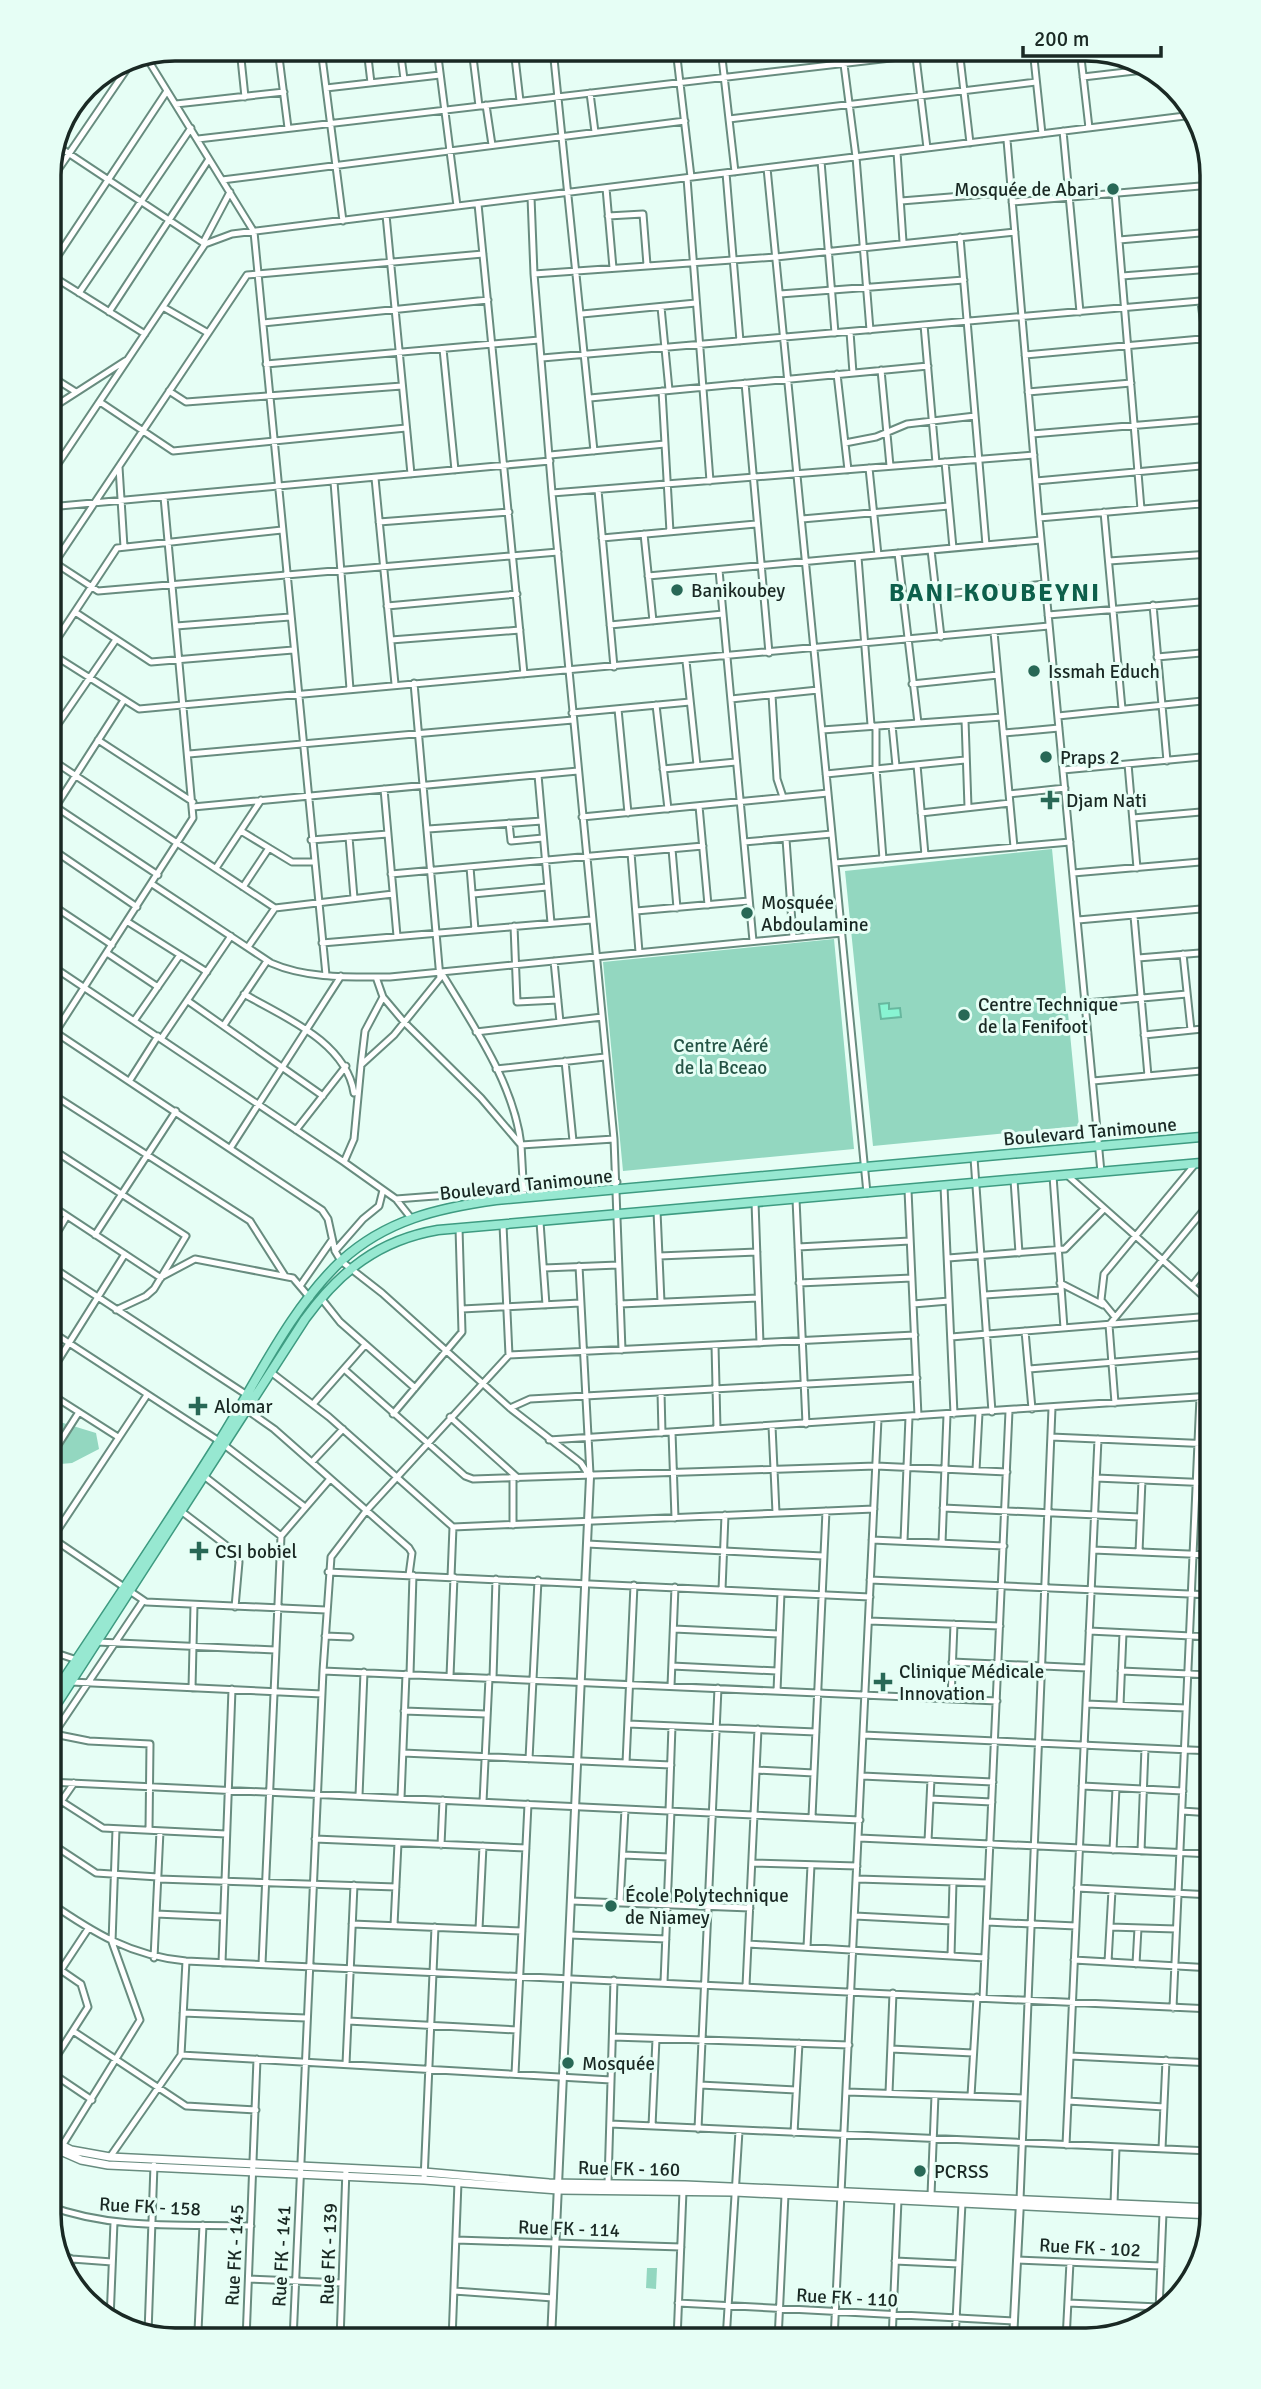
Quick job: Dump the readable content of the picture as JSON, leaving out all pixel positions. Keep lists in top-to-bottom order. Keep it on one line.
{"streets":{"main road":["Boulevard Tanimoune","Rue FK - 160"],"street":["Rue FK - 158","Rue FK - 114","Rue FK - 102","Rue FK - 139","Rue FK - 145","Rue FK - 141","Rue FK - 110"]},"crossings":[["Rue FK - 160","Rue FK - 139"],["Rue FK - 160","Rue FK - 145"],["Rue FK - 160","Rue FK - 141"],["Rue FK - 158","Rue FK - 145"]],"districts":["BANI KOUBEYNI"],"parks":["Centre Aéré de la Bceao"],"places":{"other":["Mosquée de Abari","Banikoubey","Issmah Educh","Praps 2","Mosquée Abdoulamine","Centre Technique de la Fenifoot","École Polytechnique de Niamey","Mosquée","PCRSS"],"health":["Djam Nati","Alomar","CSI bobiel","Clinique Médicale Innovation"]},"scale_bar":"200 m"}
